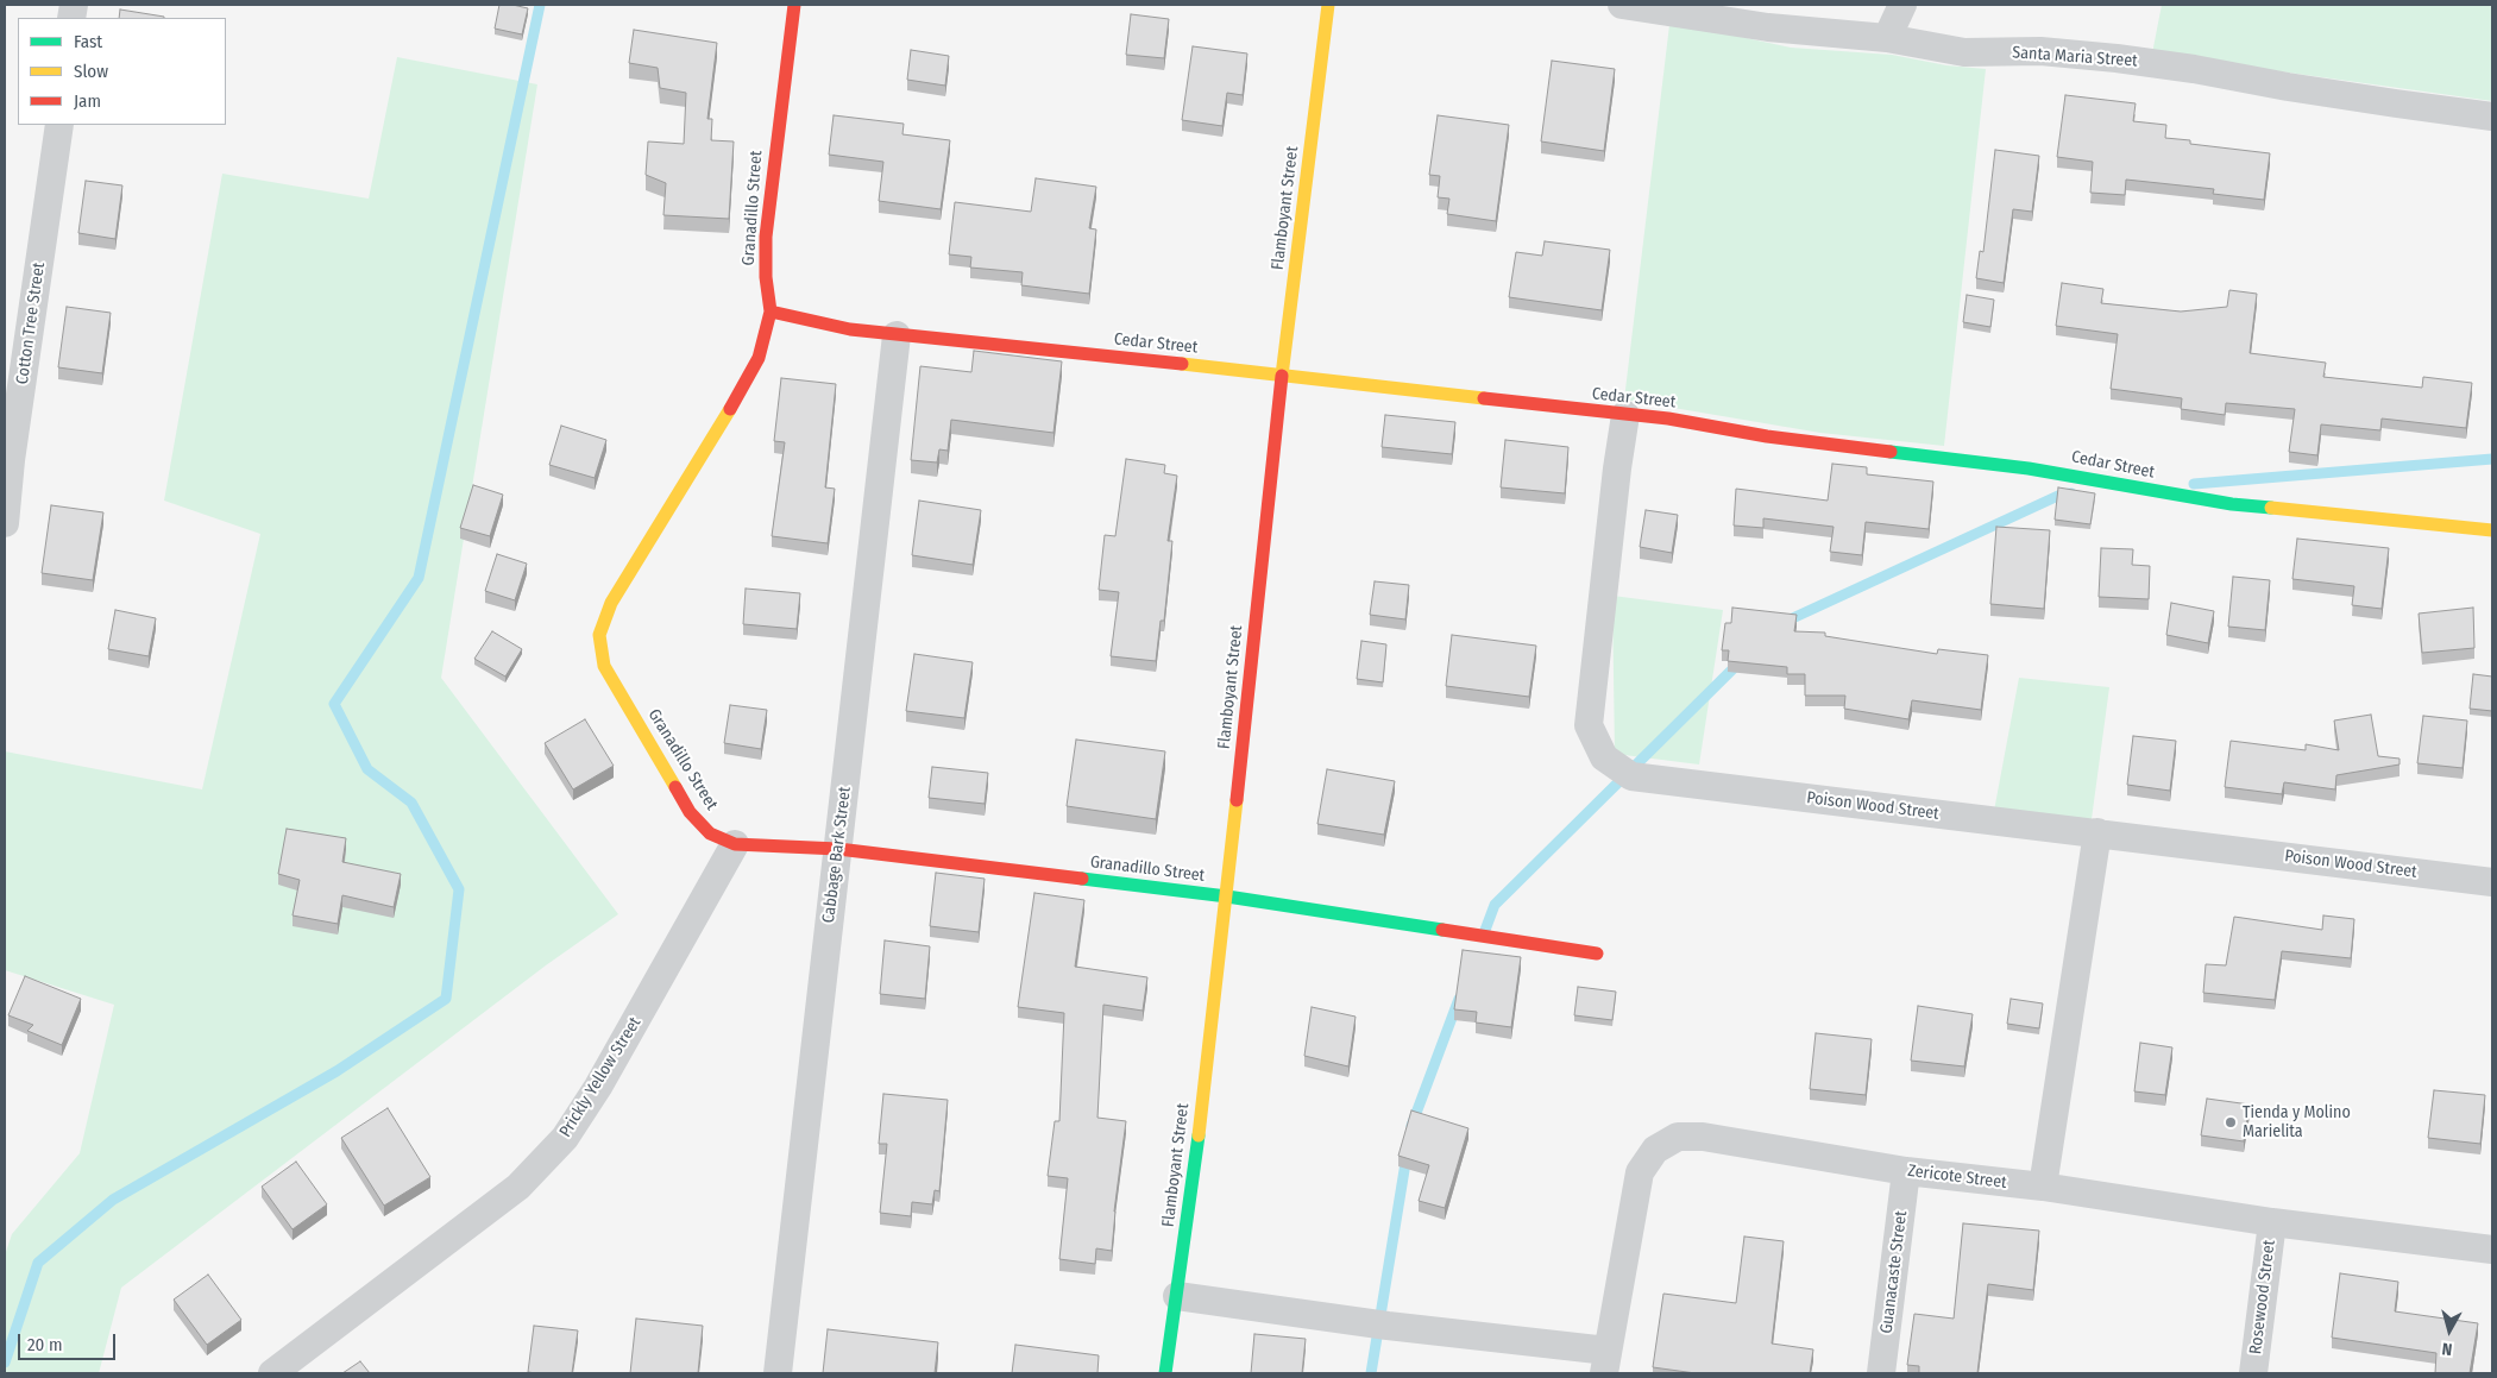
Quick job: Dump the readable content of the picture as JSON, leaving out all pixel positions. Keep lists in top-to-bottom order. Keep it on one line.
{"streets":{"street":["Santa Maria Street","Granadillo Street","Flamboyant Street","Cotton Tree Street","Cedar Street","Poison Wood Street","Cabbage Bark Street","Prickly Yellow Street","Zericote Street","Guanacaste Street","Rosewood Street"]},"crossings":[["Granadillo Street","Flamboyant Street"],["Granadillo Street","Cedar Street"],["Granadillo Street","Cabbage Bark Street"],["Granadillo Street","Prickly Yellow Street"],["Flamboyant Street","Cedar Street"],["Cedar Street","Poison Wood Street"],["Cedar Street","Cabbage Bark Street"],["Zericote Street","Guanacaste Street"],["Zericote Street","Rosewood Street"]],"places":["Tienda y Molino Marielita"],"legend":["Fast","Slow","Jam"],"scale_bar":"20 m","north":"bottom"}
